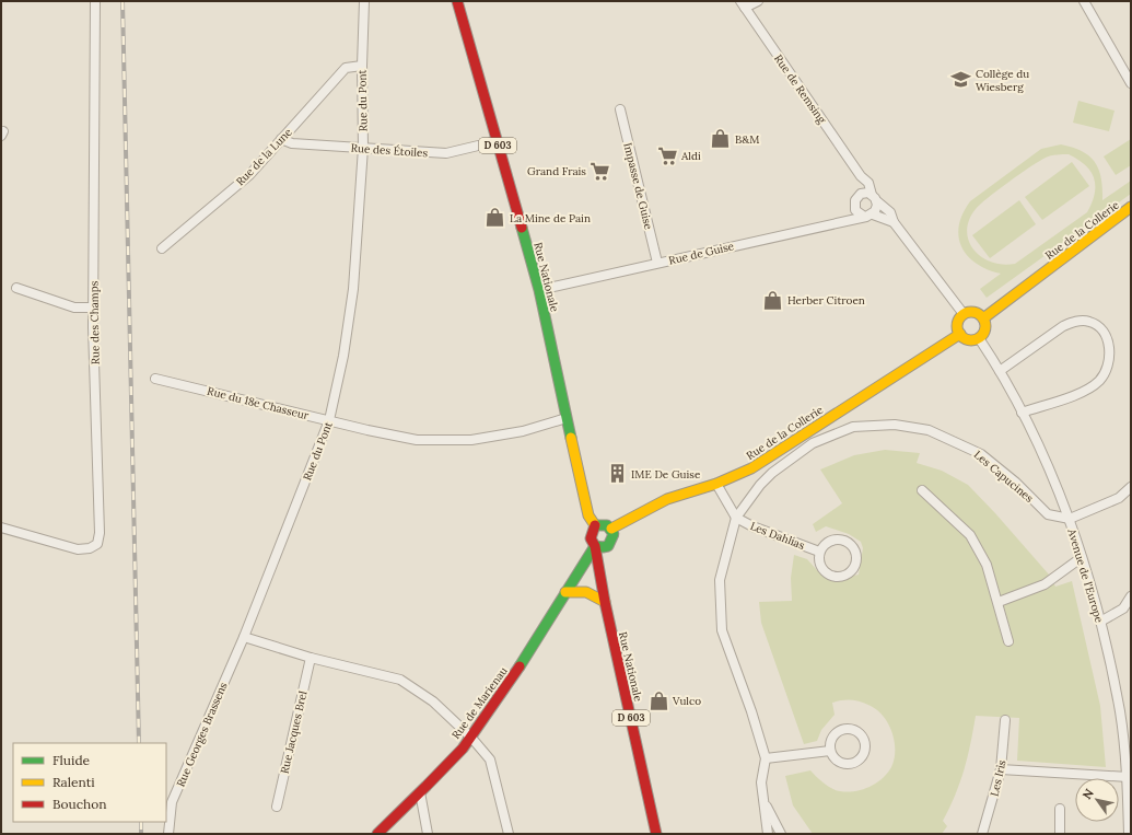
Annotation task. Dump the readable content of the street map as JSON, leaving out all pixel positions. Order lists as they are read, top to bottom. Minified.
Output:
{"streets":{"street":["Rue de Remsing","Rue du Pont","D 603","Rue des Étoiles","Rue de la Lune","Impasse de Guise","Rue de la Collerie","Rue de Guise","Rue Nationale","Rue des Champs","Rue du 18e Chasseur","Les Capucines","Les Dahlias","Avenue de l'Europe","Rue de Marienau","Rue Jacques Brel","Rue Georges Brassens","Les Iris"]},"crossings":[["Rue de Remsing","Rue de la Collerie"],["Rue de Remsing","Rue de Guise"],["Rue de Remsing","Avenue de l'Europe"],["Rue du Pont","Rue des Étoiles"],["Rue du Pont","Rue de la Lune"],["Rue du Pont","Rue du 18e Chasseur"],["Rue du Pont","Rue Georges Brassens"],["Rue des Étoiles","Rue de la Lune"],["Rue des Étoiles","Rue Nationale"],["Impasse de Guise","Rue de Guise"],["Rue de la Collerie","Rue Nationale"],["Rue de la Collerie","Avenue de l'Europe"],["Rue de la Collerie","Rue de Marienau"],["Rue de Guise","Rue Nationale"],["Rue Nationale","Rue du 18e Chasseur"],["Rue Nationale","Rue de Marienau"],["Les Capucines","Les Dahlias"],["Les Capucines","Avenue de l'Europe"]],"places":{"school or university":["Collège du Wiesberg"],"shop":["B&M","La Mine de Pain","Herber Citroen","Vulco"],"supermarket":["Aldi","Grand Frais"],"building":["IME De Guise"]},"legend":["Fluide","Ralenti","Bouchon"],"north":"top left"}
